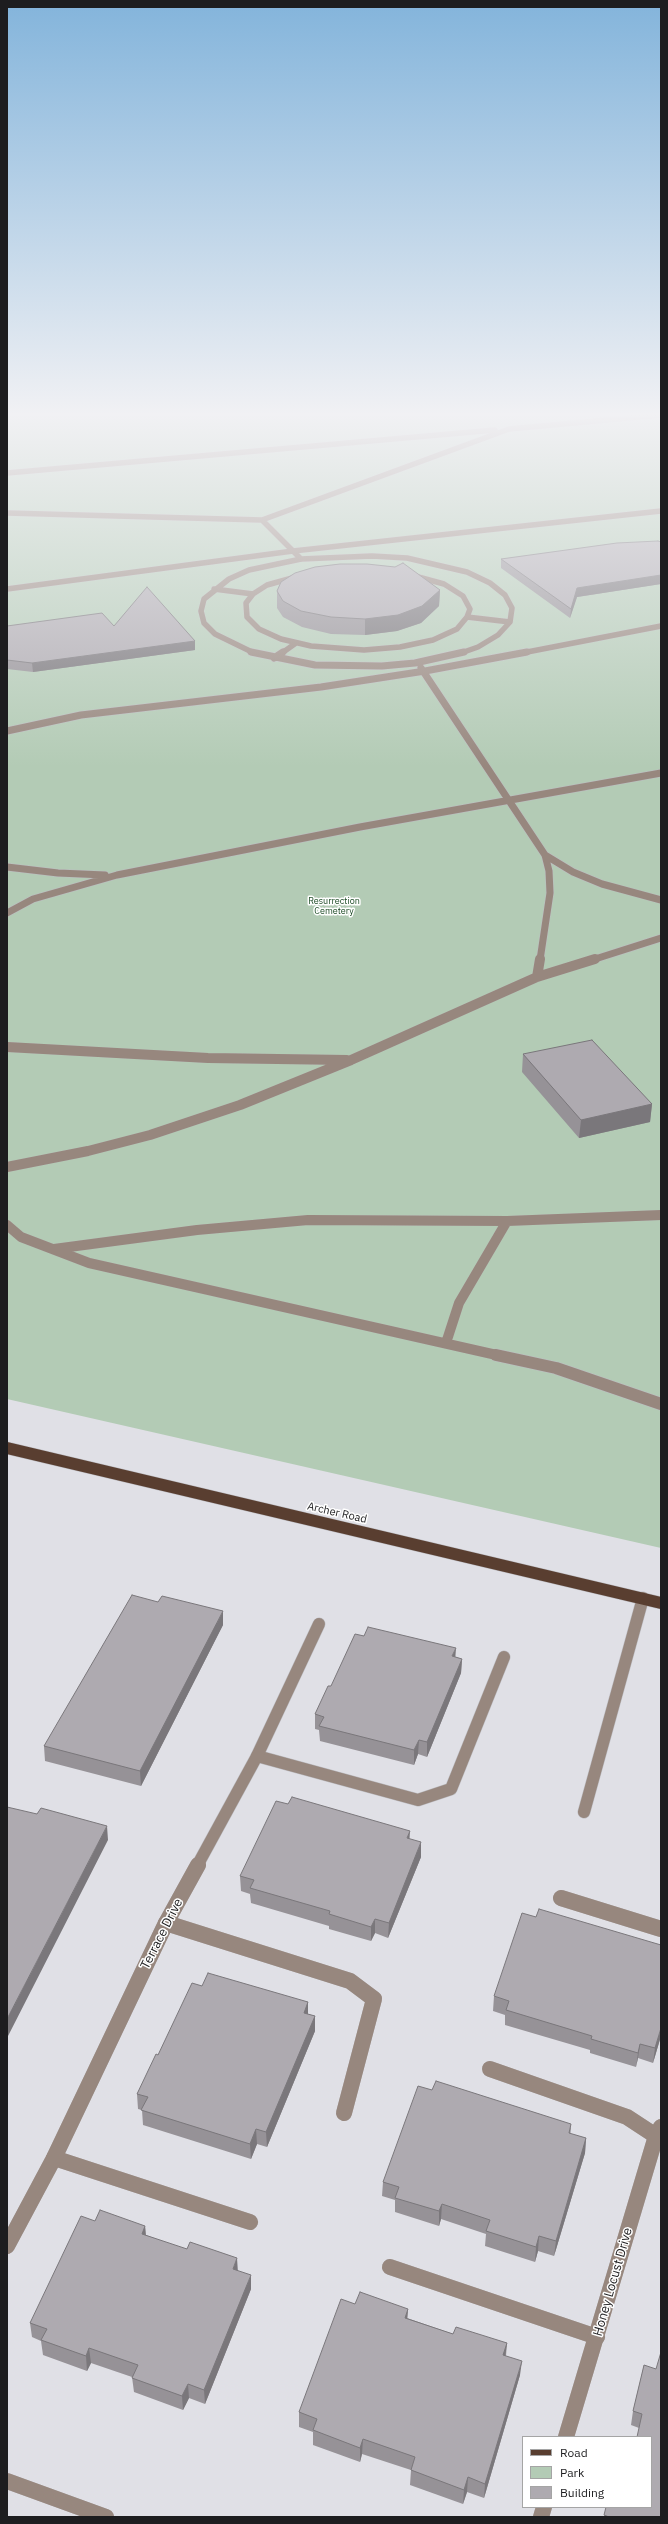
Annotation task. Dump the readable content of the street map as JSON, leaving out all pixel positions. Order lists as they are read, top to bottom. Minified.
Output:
{"streets":{"main road":["Archer Road"],"street":["Terrace Drive","Honey Locust Drive"]},"parks":["Resurrection Cemetery"],"legend":["Road","Park","Building"]}
